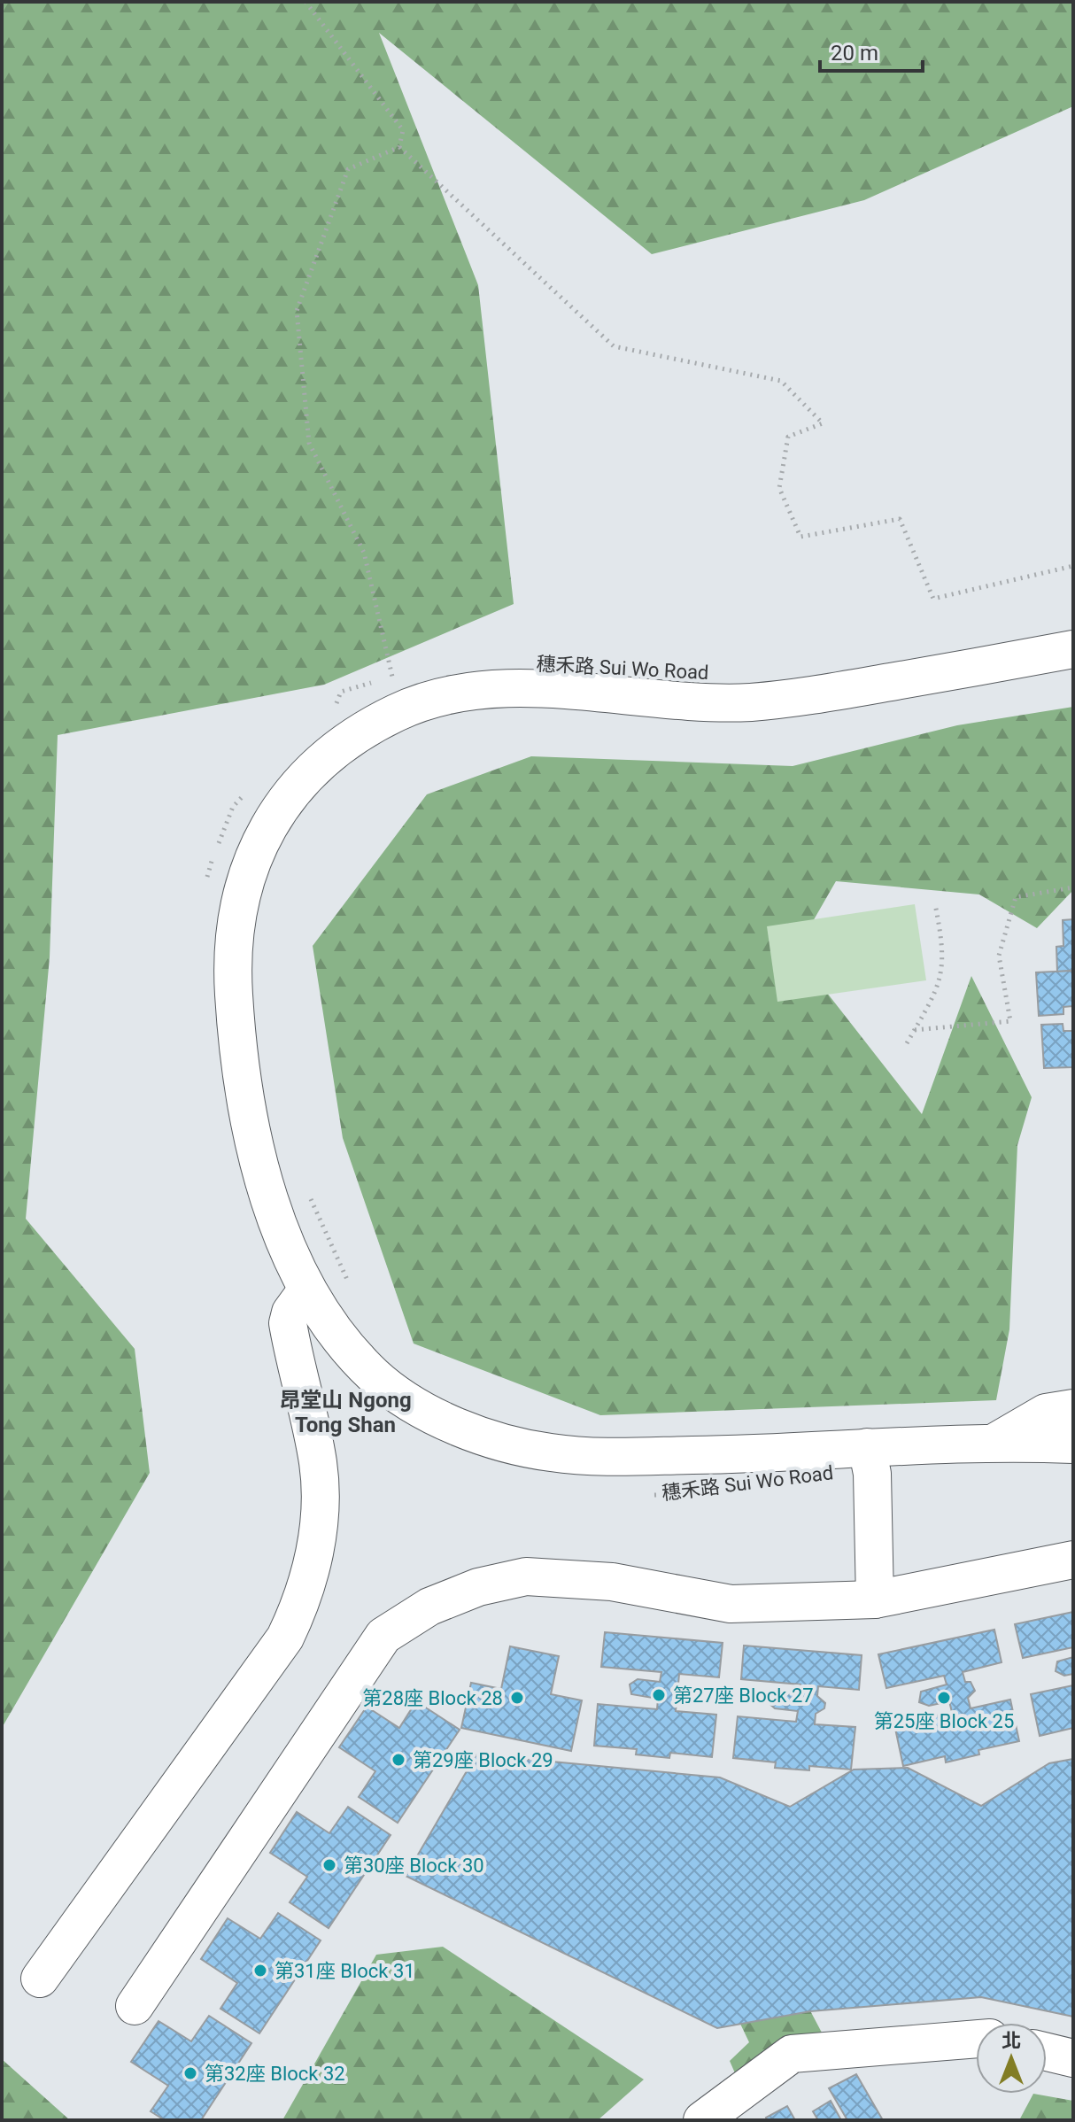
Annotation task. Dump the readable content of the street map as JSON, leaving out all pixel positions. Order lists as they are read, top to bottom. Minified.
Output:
{"streets":{"street":["穗禾路 Sui Wo Road"]},"districts":["昂堂山 Ngong Tong Shan"],"places":["第27座 Block 27","第28座 Block 28","第25座 Block 25","第29座 Block 29","第30座 Block 30","第31座 Block 31","第32座 Block 32"],"scale_bar":"20 m","north":"top"}
